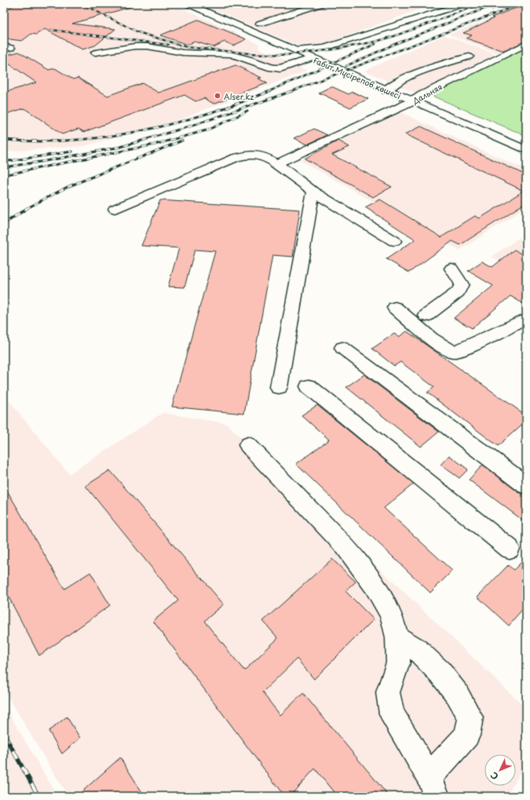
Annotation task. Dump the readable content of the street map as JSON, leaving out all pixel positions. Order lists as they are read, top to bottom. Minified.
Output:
{"streets":{"main road":["Ғабит Мүсірепов көшесі","Дальняя"]},"crossings":[["Ғабит Мүсірепов көшесі","Дальняя"]],"places":["Alser.kz"],"north":"bottom left"}
